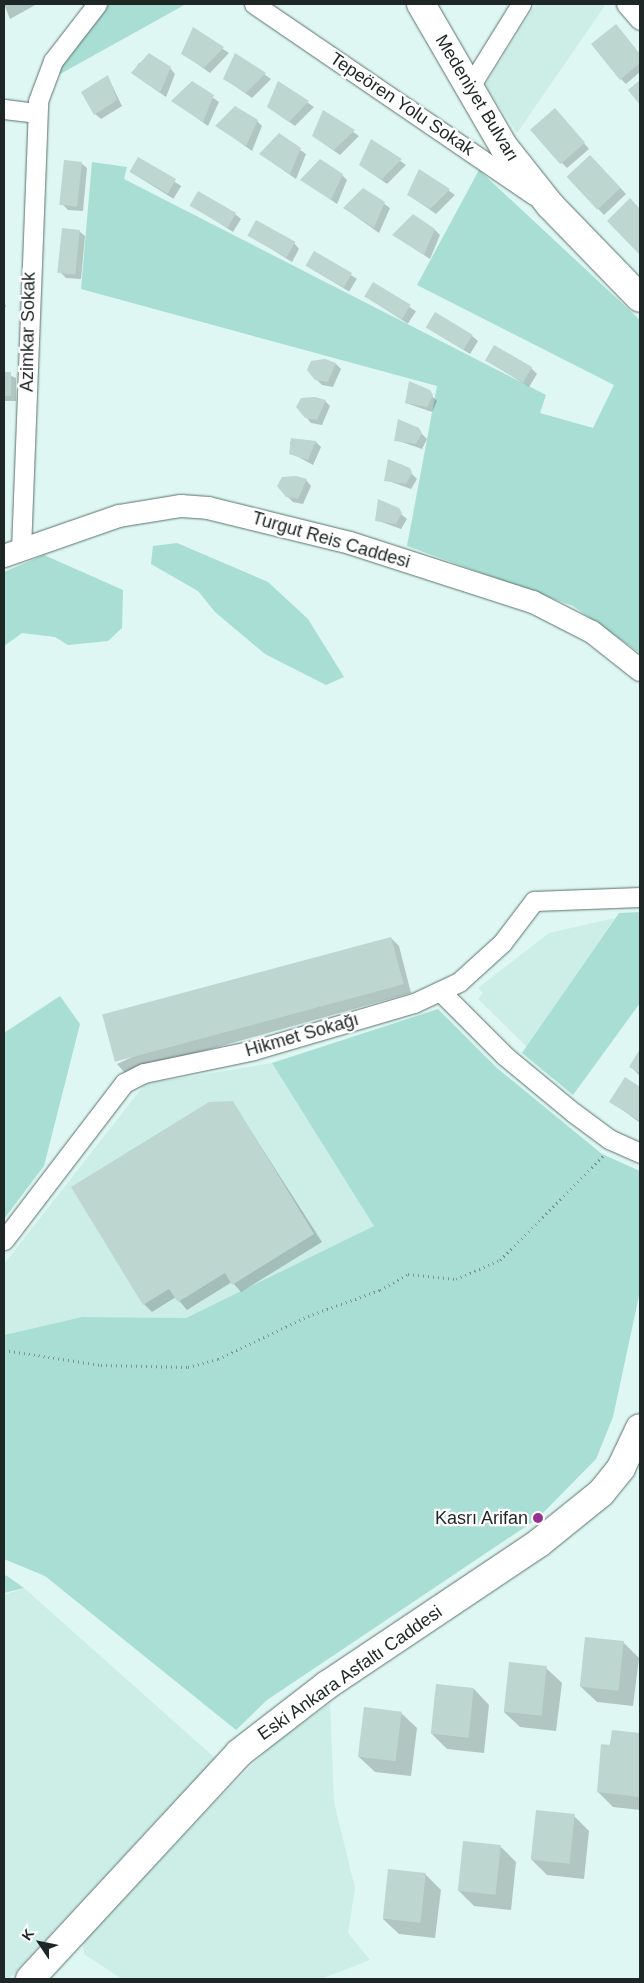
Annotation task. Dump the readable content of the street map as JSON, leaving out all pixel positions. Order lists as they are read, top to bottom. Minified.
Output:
{"streets":{"main road":["Medeniyet Bulvarı","Eski Ankara Asfaltı Caddesi"],"street":["Tepeören Yolu Sokak","Azimkar Sokak","Turgut Reis Caddesi","Hikmet Sokağı"]},"crossings":[["Medeniyet Bulvarı","Tepeören Yolu Sokak"],["Azimkar Sokak","Turgut Reis Caddesi"]],"places":["Kasrı Arifan"],"north":"top left"}
